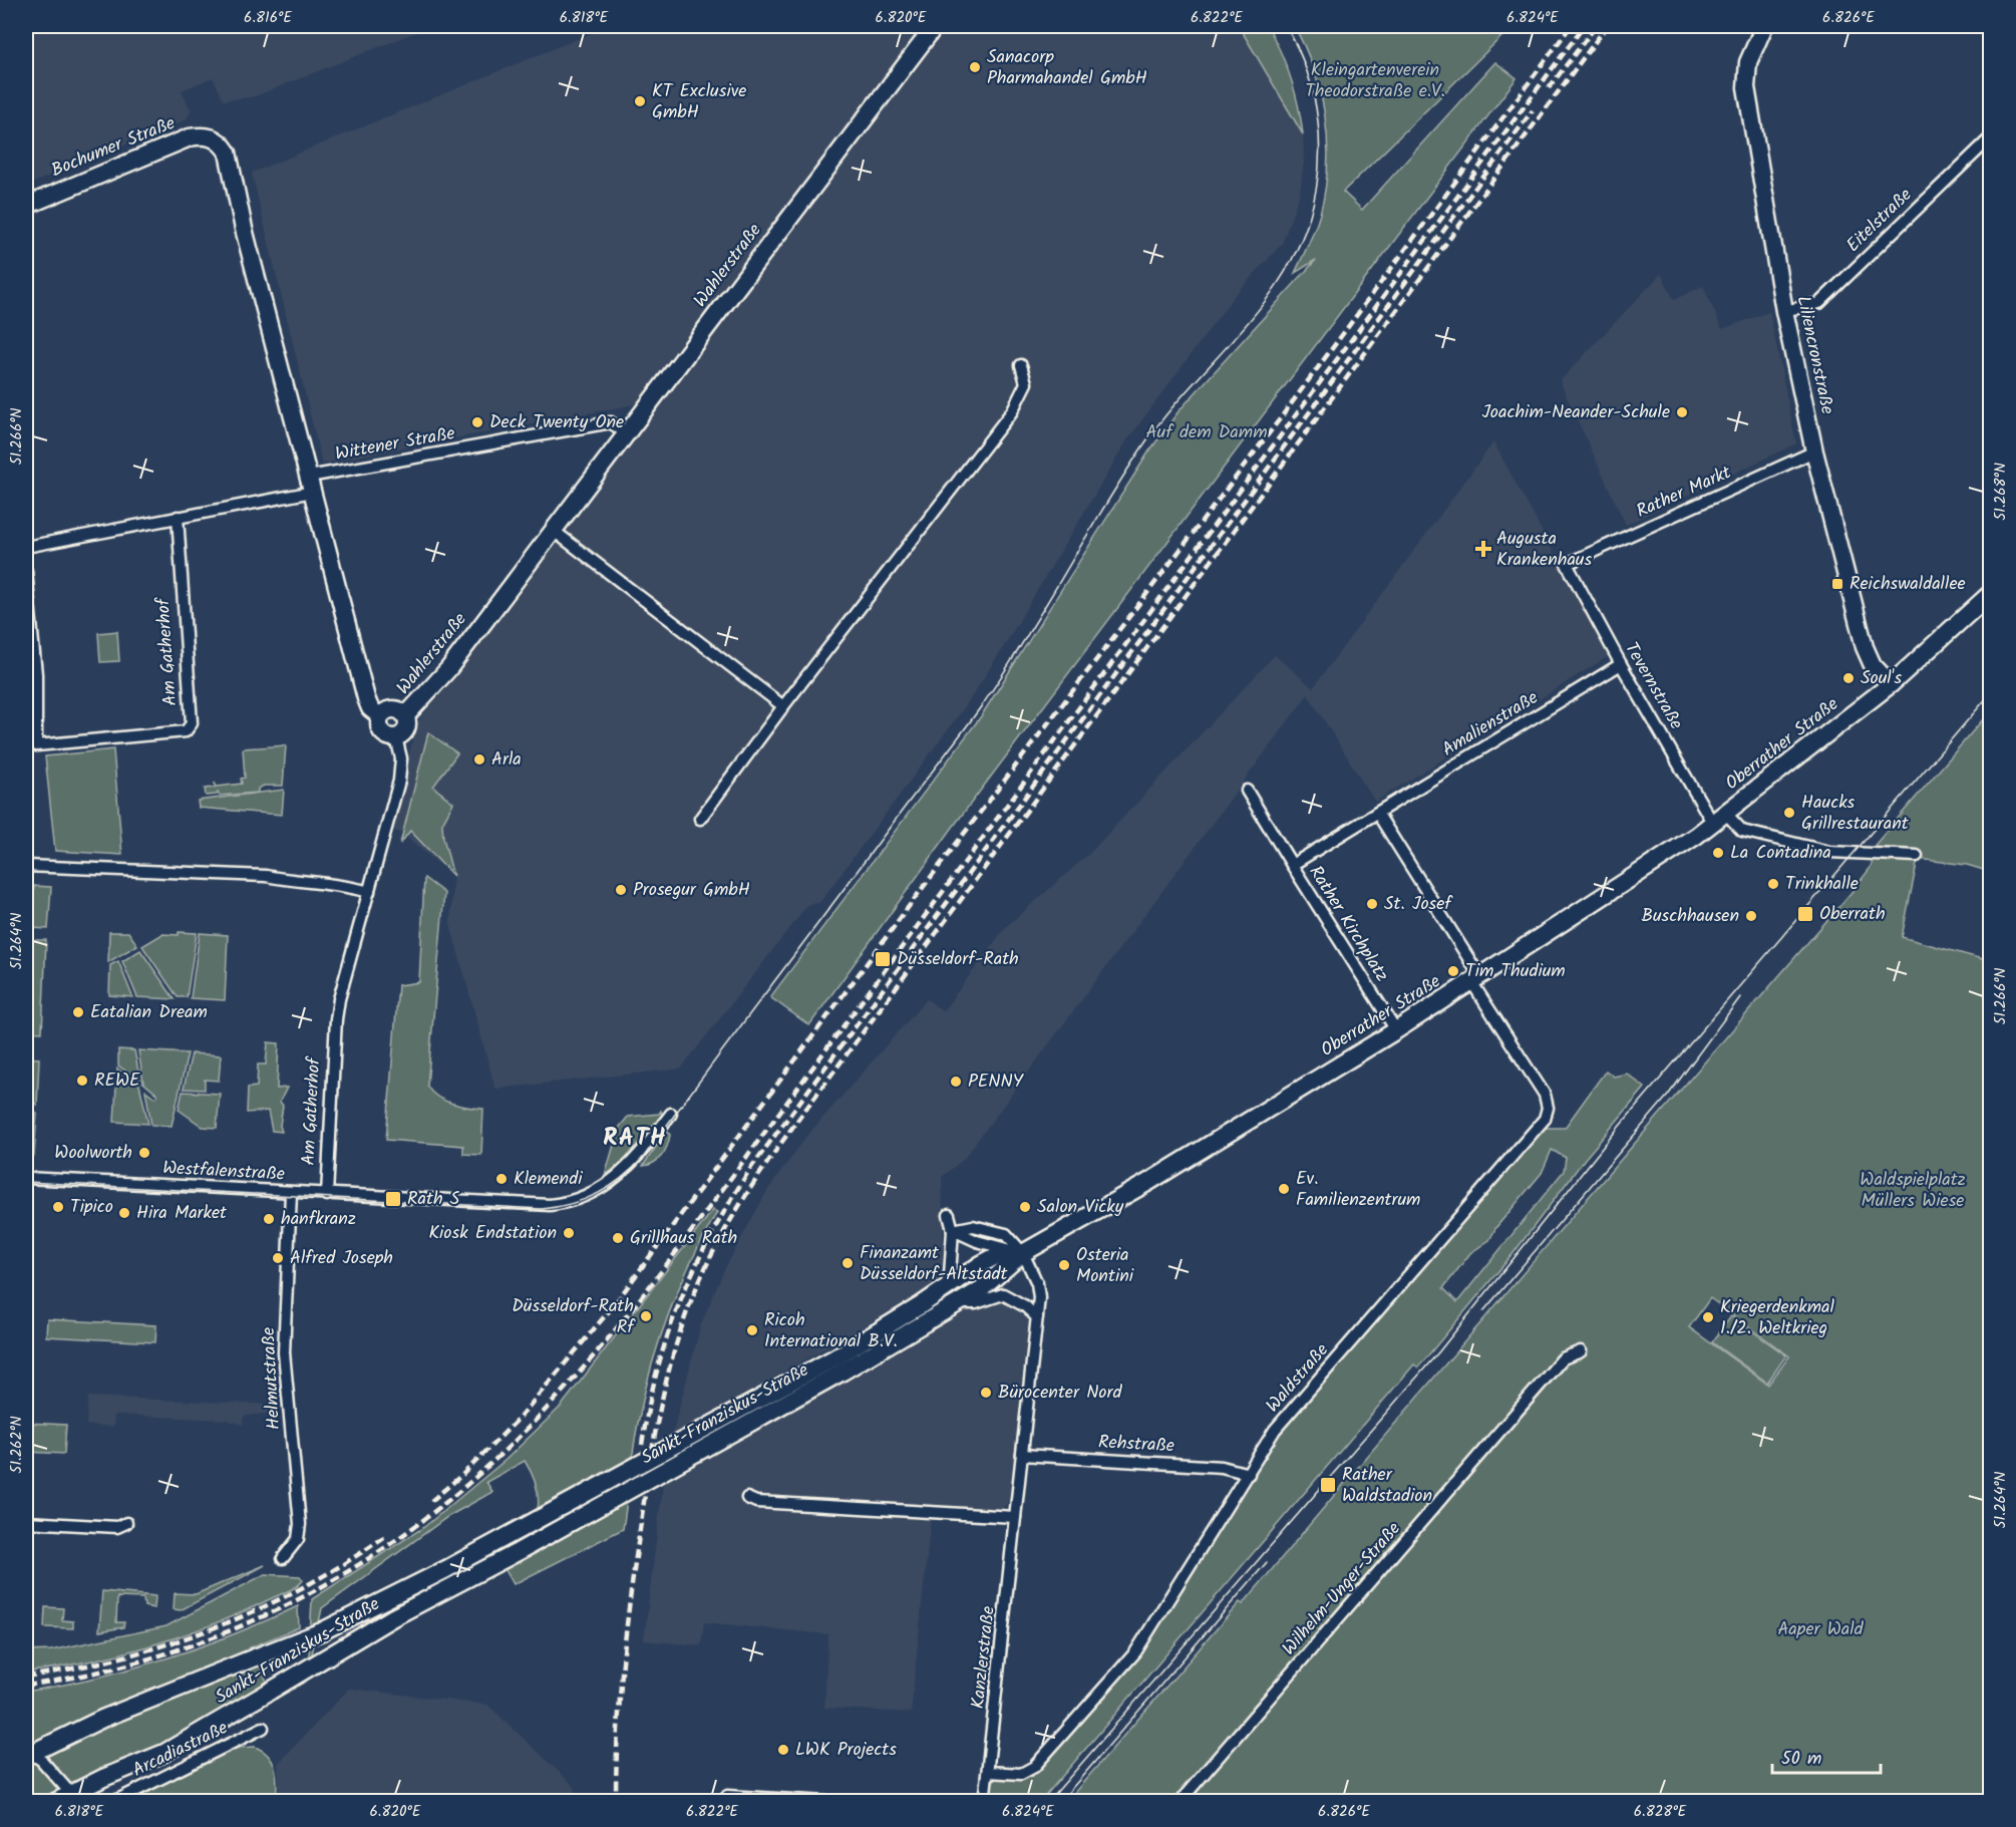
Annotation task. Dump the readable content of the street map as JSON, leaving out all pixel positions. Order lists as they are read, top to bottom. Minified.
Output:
{"streets":{"main road":["Bochumer Straße","Wahlerstraße","Liliencronstraße","Oberrather Straße","Sankt-Franziskus-Straße"],"street":["Eitelstraße","Wittener Straße","Rather Markt","Am Gatherhof","Tevernstraße","Amalienstraße","Rather Kirchplatz","Westfalenstraße","Helmutstraße","Waldstraße","Rehstraße","Wilhelm-Unger-Straße","Kanzlerstraße","Arcadiastraße"]},"crossings":[["Bochumer Straße","Wittener Straße"],["Eitelstraße","Liliencronstraße"],["Wahlerstraße","Wittener Straße"],["Wahlerstraße","Am Gatherhof"],["Liliencronstraße","Rather Markt"],["Liliencronstraße","Oberrather Straße"],["Rather Markt","Tevernstraße"],["Am Gatherhof","Westfalenstraße"],["Tevernstraße","Amalienstraße"],["Tevernstraße","Oberrather Straße"],["Amalienstraße","Rather Kirchplatz"],["Oberrather Straße","Rather Kirchplatz"],["Oberrather Straße","Waldstraße"],["Oberrather Straße","Sankt-Franziskus-Straße"],["Oberrather Straße","Kanzlerstraße"],["Westfalenstraße","Helmutstraße"],["Waldstraße","Rehstraße"],["Waldstraße","Kanzlerstraße"],["Sankt-Franziskus-Straße","Kanzlerstraße"],["Rehstraße","Kanzlerstraße"]],"districts":["RATH"],"parks":["Kleingartenverein Theodorstraße e.V.","Auf dem Damm","Waldspielplatz Müllers Wiese","Aaper Wald"],"places":{"other":["Sanacorp Pharmahandel GmbH","KT Exclusive GmbH","Joachim-Neander-Schule","Deck Twenty One","Soul's","Arla","Haucks Grillrestaurant","La Contadina","Trinkhalle","Prosegur GmbH","St. Josef","Buschhausen","Tim Thudium","Eatalian Dream","REWE","PENNY","Woolworth","Klemendi","Ev. Familienzentrum","Tipico","Salon Vicky","Hira Market","hanfkranz","Kiosk Endstation","Grillhaus Rath","Alfred Joseph","Finanzamt Düsseldorf-Altstadt","Osteria Montini","Düsseldorf-Rath Rf","Kriegerdenkmal 1./2. Weltkrieg","Ricoh International B.V.","Bürocenter Nord","LWK Projects"],"health":["Augusta Krankenhaus"],"transit":["Reichswaldallee","Oberrath","Düsseldorf-Rath","Rath S","Rather Waldstadion"]},"scale_bar":"50 m","coordinates":["6.816°E","6.818°E","6.820°E","6.822°E","6.824°E","6.826°E","51.266°N","51.268°N","51.264°N","51.262°N","6.828°E"]}
